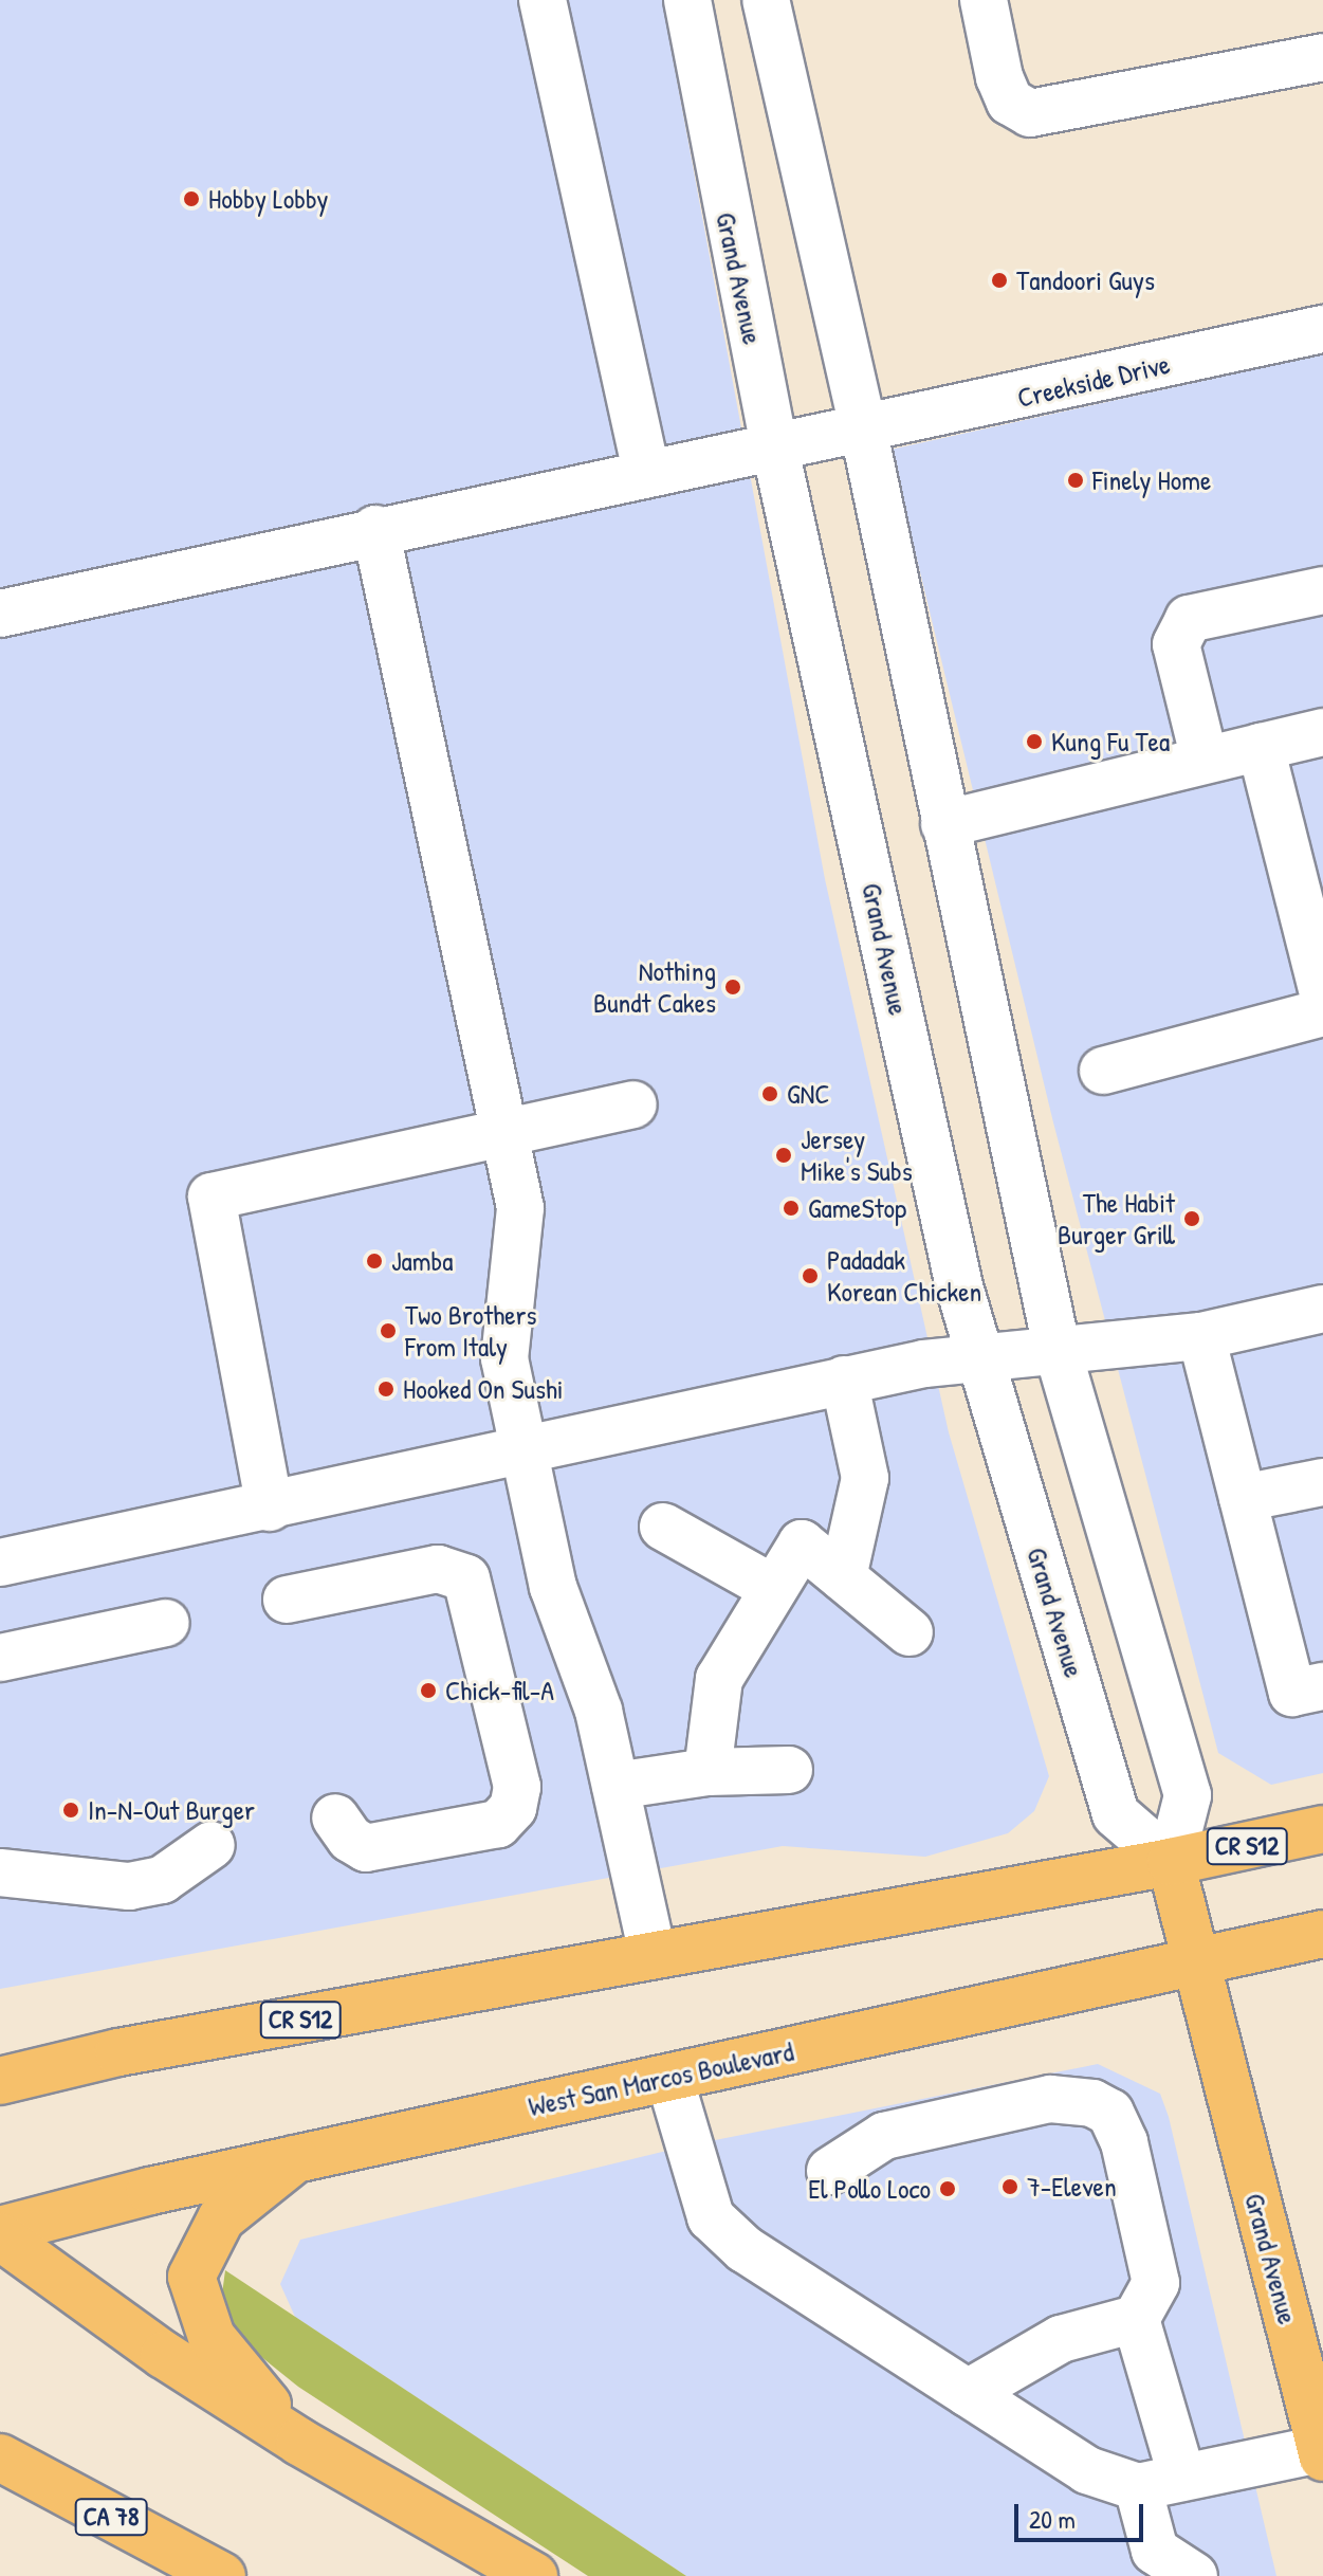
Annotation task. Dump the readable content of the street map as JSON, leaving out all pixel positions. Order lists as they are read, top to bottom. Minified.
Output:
{"streets":{"main road":["Grand Avenue","CR S12","West San Marcos Boulevard","CA 78"],"street":["Creekside Drive"]},"crossings":[["Grand Avenue","Creekside Drive"],["Grand Avenue","CR S12"],["Grand Avenue","West San Marcos Boulevard"]],"places":["Hobby Lobby","Tandoori Guys","Finely Home","Kung Fu Tea","Nothing Bundt Cakes","GNC","Jersey Mike's Subs","GameStop","The Habit Burger Grill","Jamba","Padadak Korean Chicken","Two Brothers From Italy","Hooked On Sushi","Chick-fil-A","In-N-Out Burger","7-Eleven","El Pollo Loco"],"scale_bar":"20 m"}
